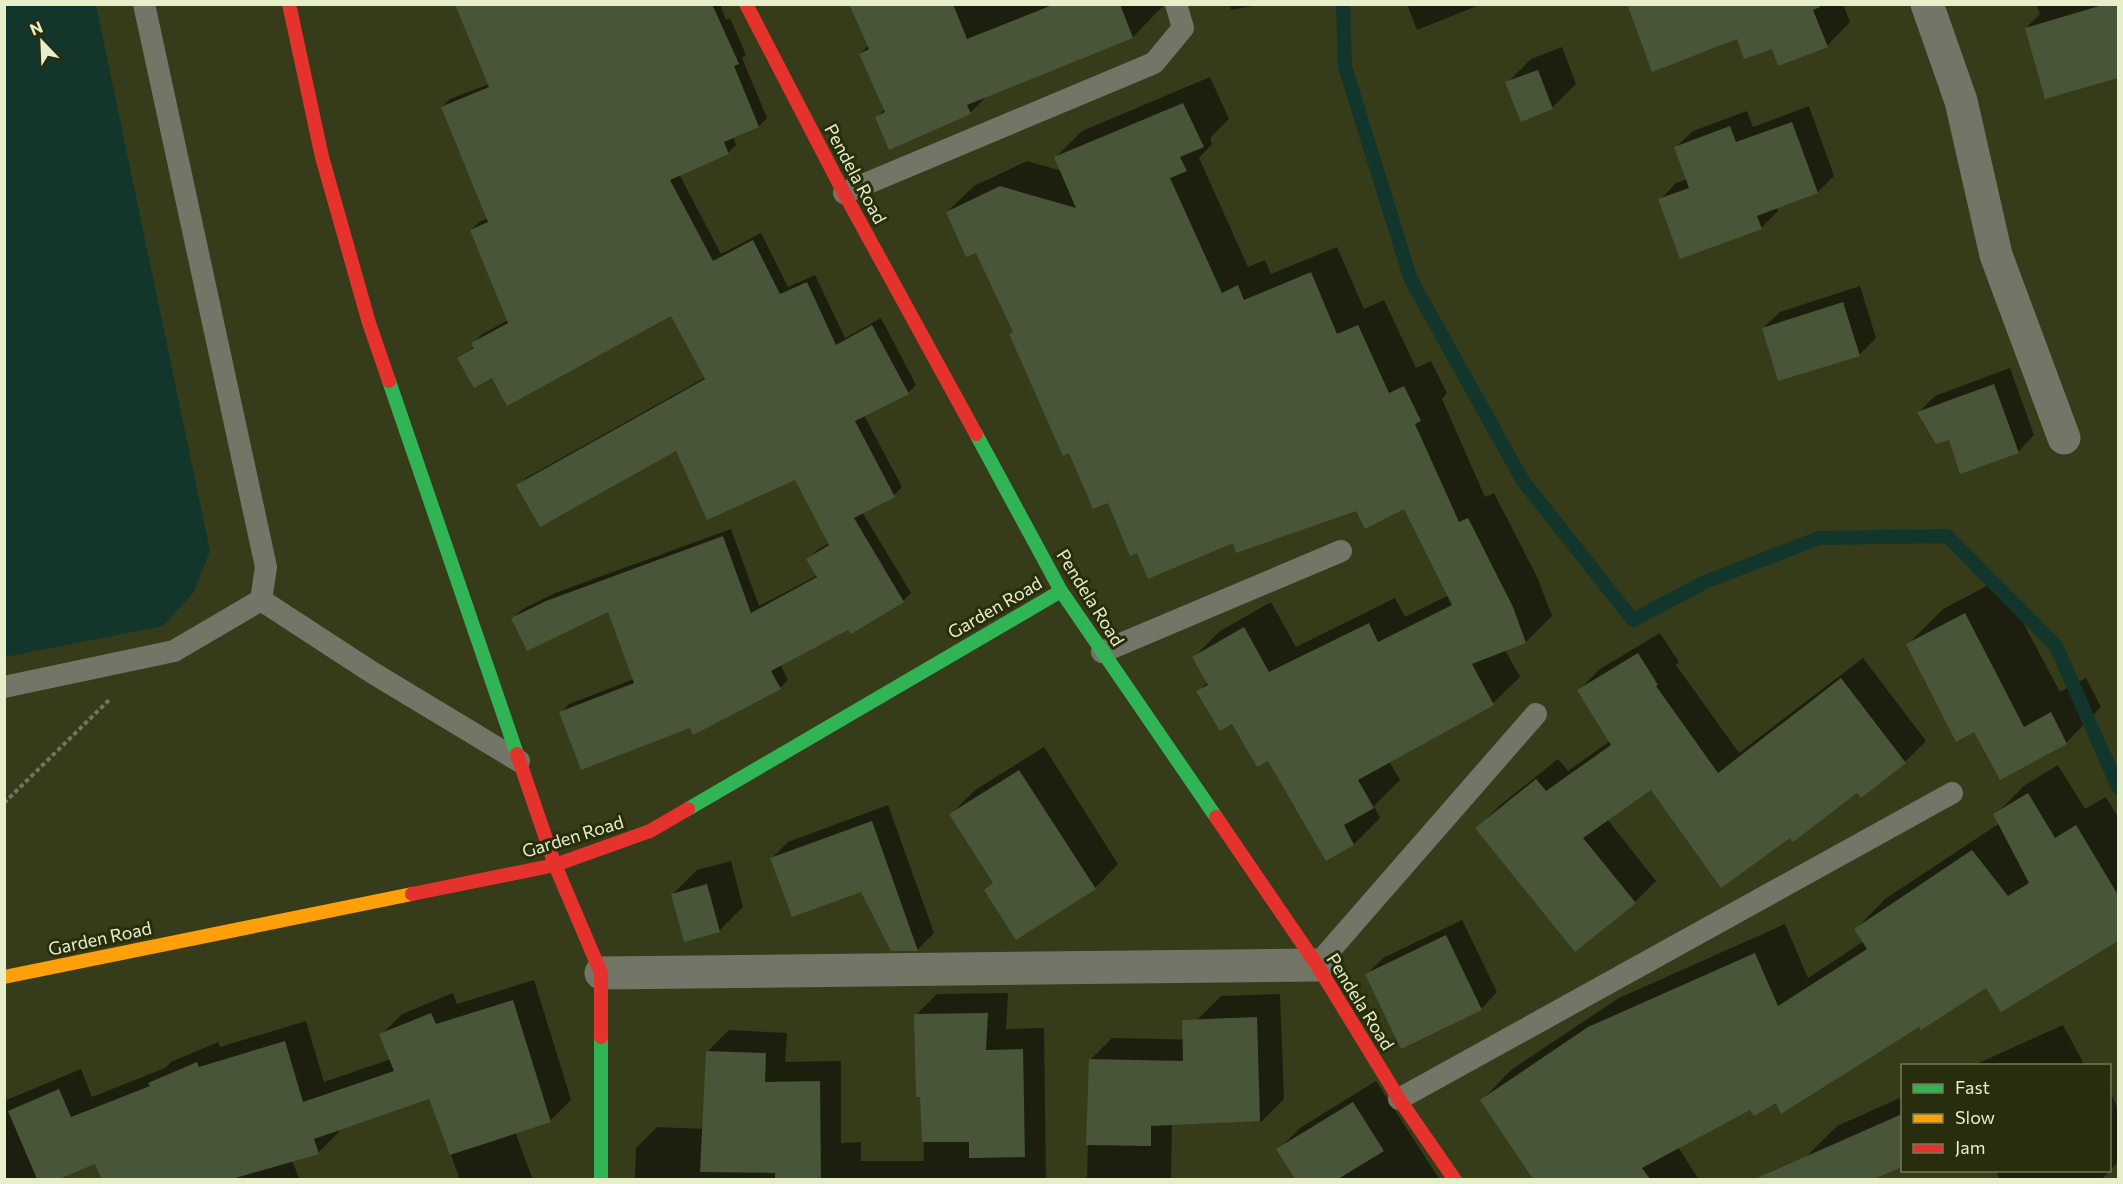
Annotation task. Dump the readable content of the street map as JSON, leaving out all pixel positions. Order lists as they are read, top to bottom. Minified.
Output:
{"streets":{"street":["Pendela Road","Garden Road"]},"crossings":[["Pendela Road","Garden Road"]],"legend":["Fast","Slow","Jam"],"north":"top left"}
